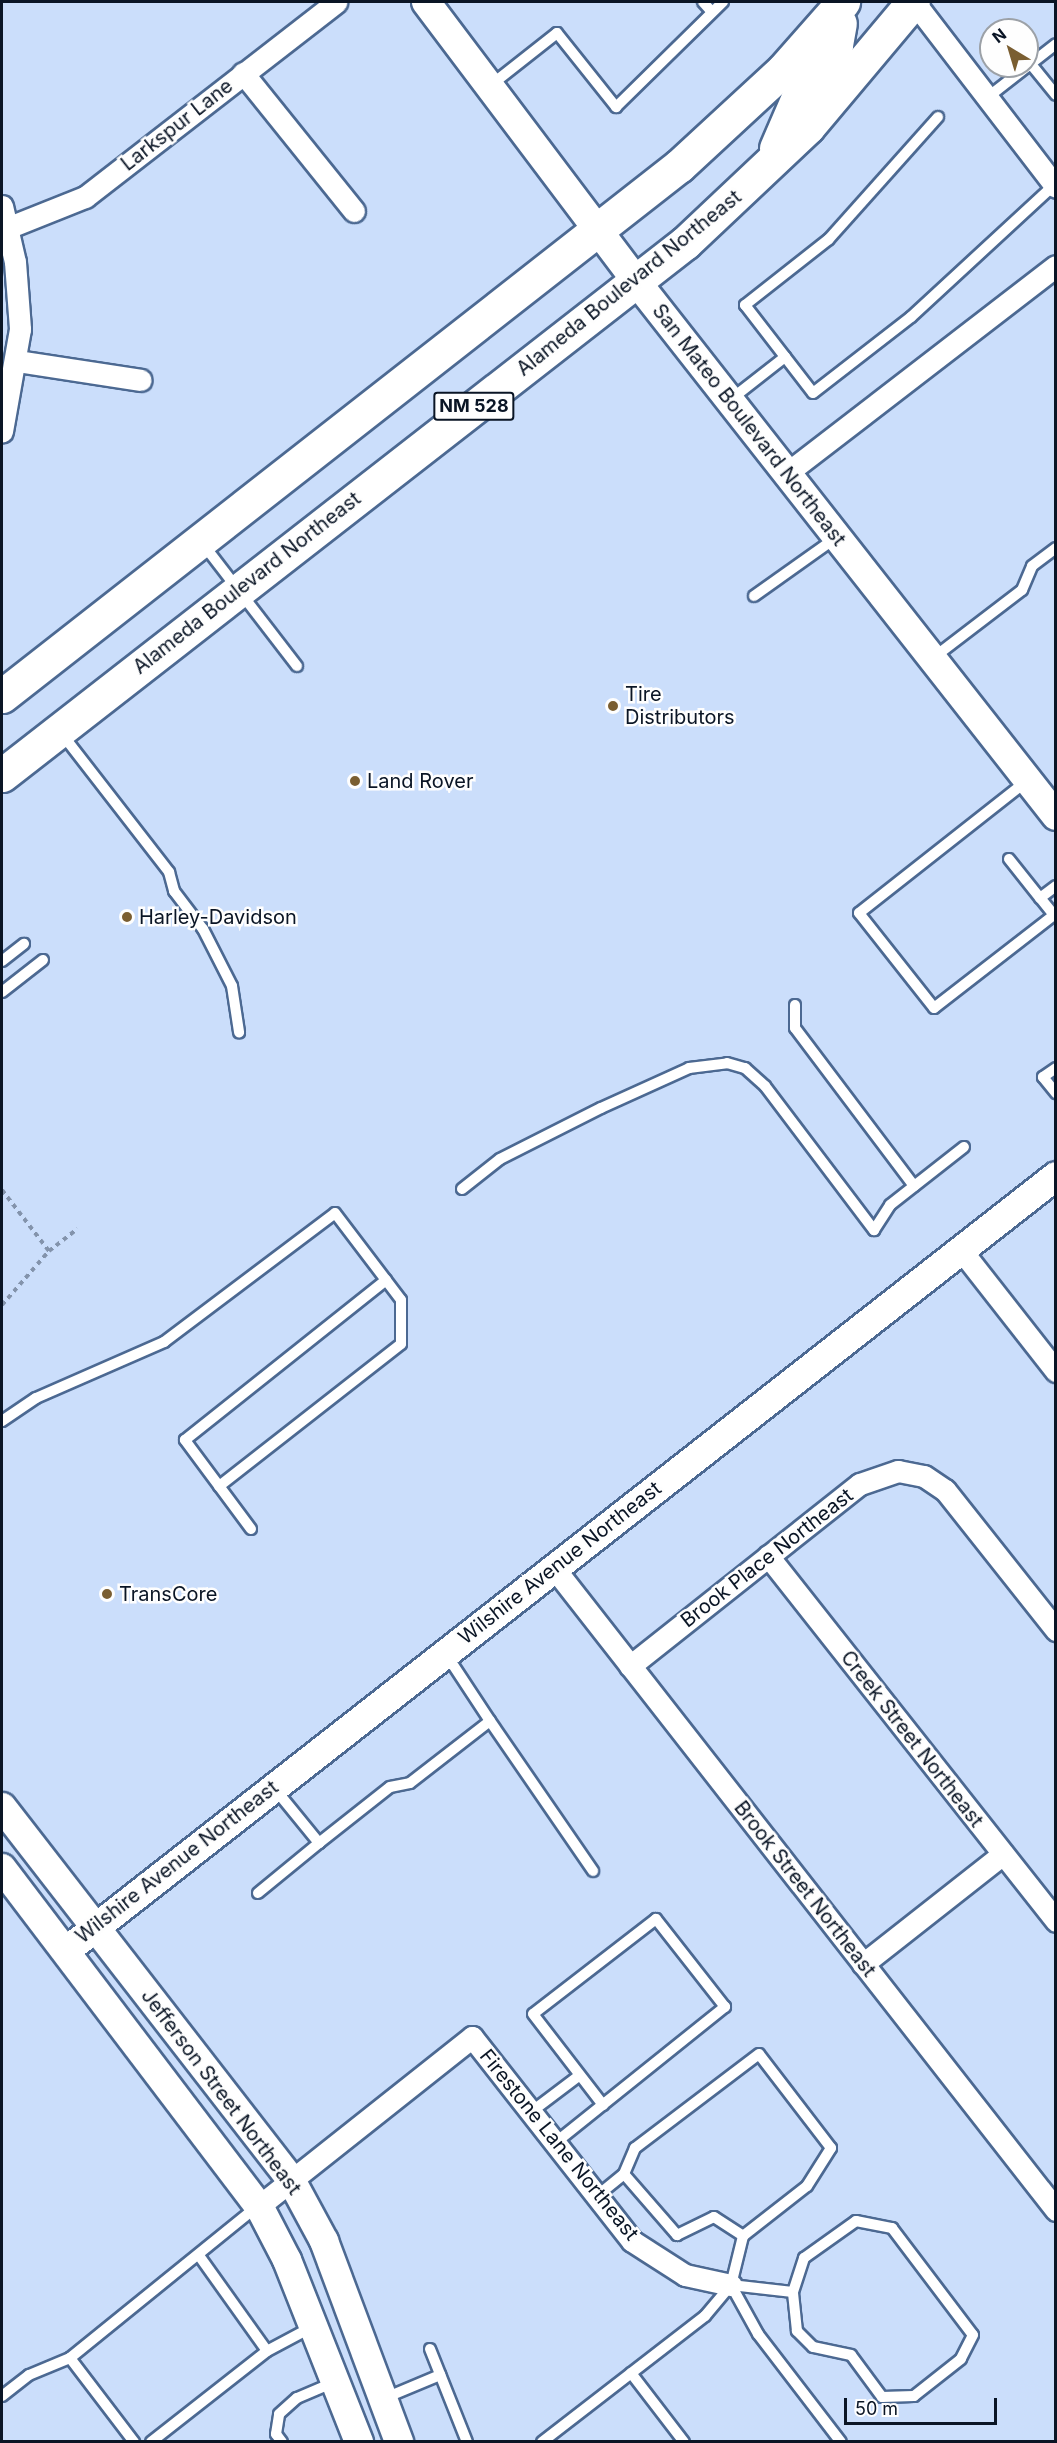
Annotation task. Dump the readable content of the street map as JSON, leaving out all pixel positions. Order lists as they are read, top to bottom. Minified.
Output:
{"streets":{"main road":["Alameda Boulevard Northeast","NM 528"],"street":["Larkspur Lane","San Mateo Boulevard Northeast","Brook Place Northeast","Wilshire Avenue Northeast","Creek Street Northeast","Brook Street Northeast","Jefferson Street Northeast","Firestone Lane Northeast"]},"crossings":[["Alameda Boulevard Northeast","San Mateo Boulevard Northeast"],["NM 528","San Mateo Boulevard Northeast"],["Brook Place Northeast","Creek Street Northeast"],["Brook Place Northeast","Brook Street Northeast"],["Wilshire Avenue Northeast","Brook Street Northeast"],["Wilshire Avenue Northeast","Jefferson Street Northeast"],["Jefferson Street Northeast","Firestone Lane Northeast"]],"places":["Tire Distributors","Land Rover","Harley-Davidson","TransCore"],"scale_bar":"50 m","north":"top left"}
